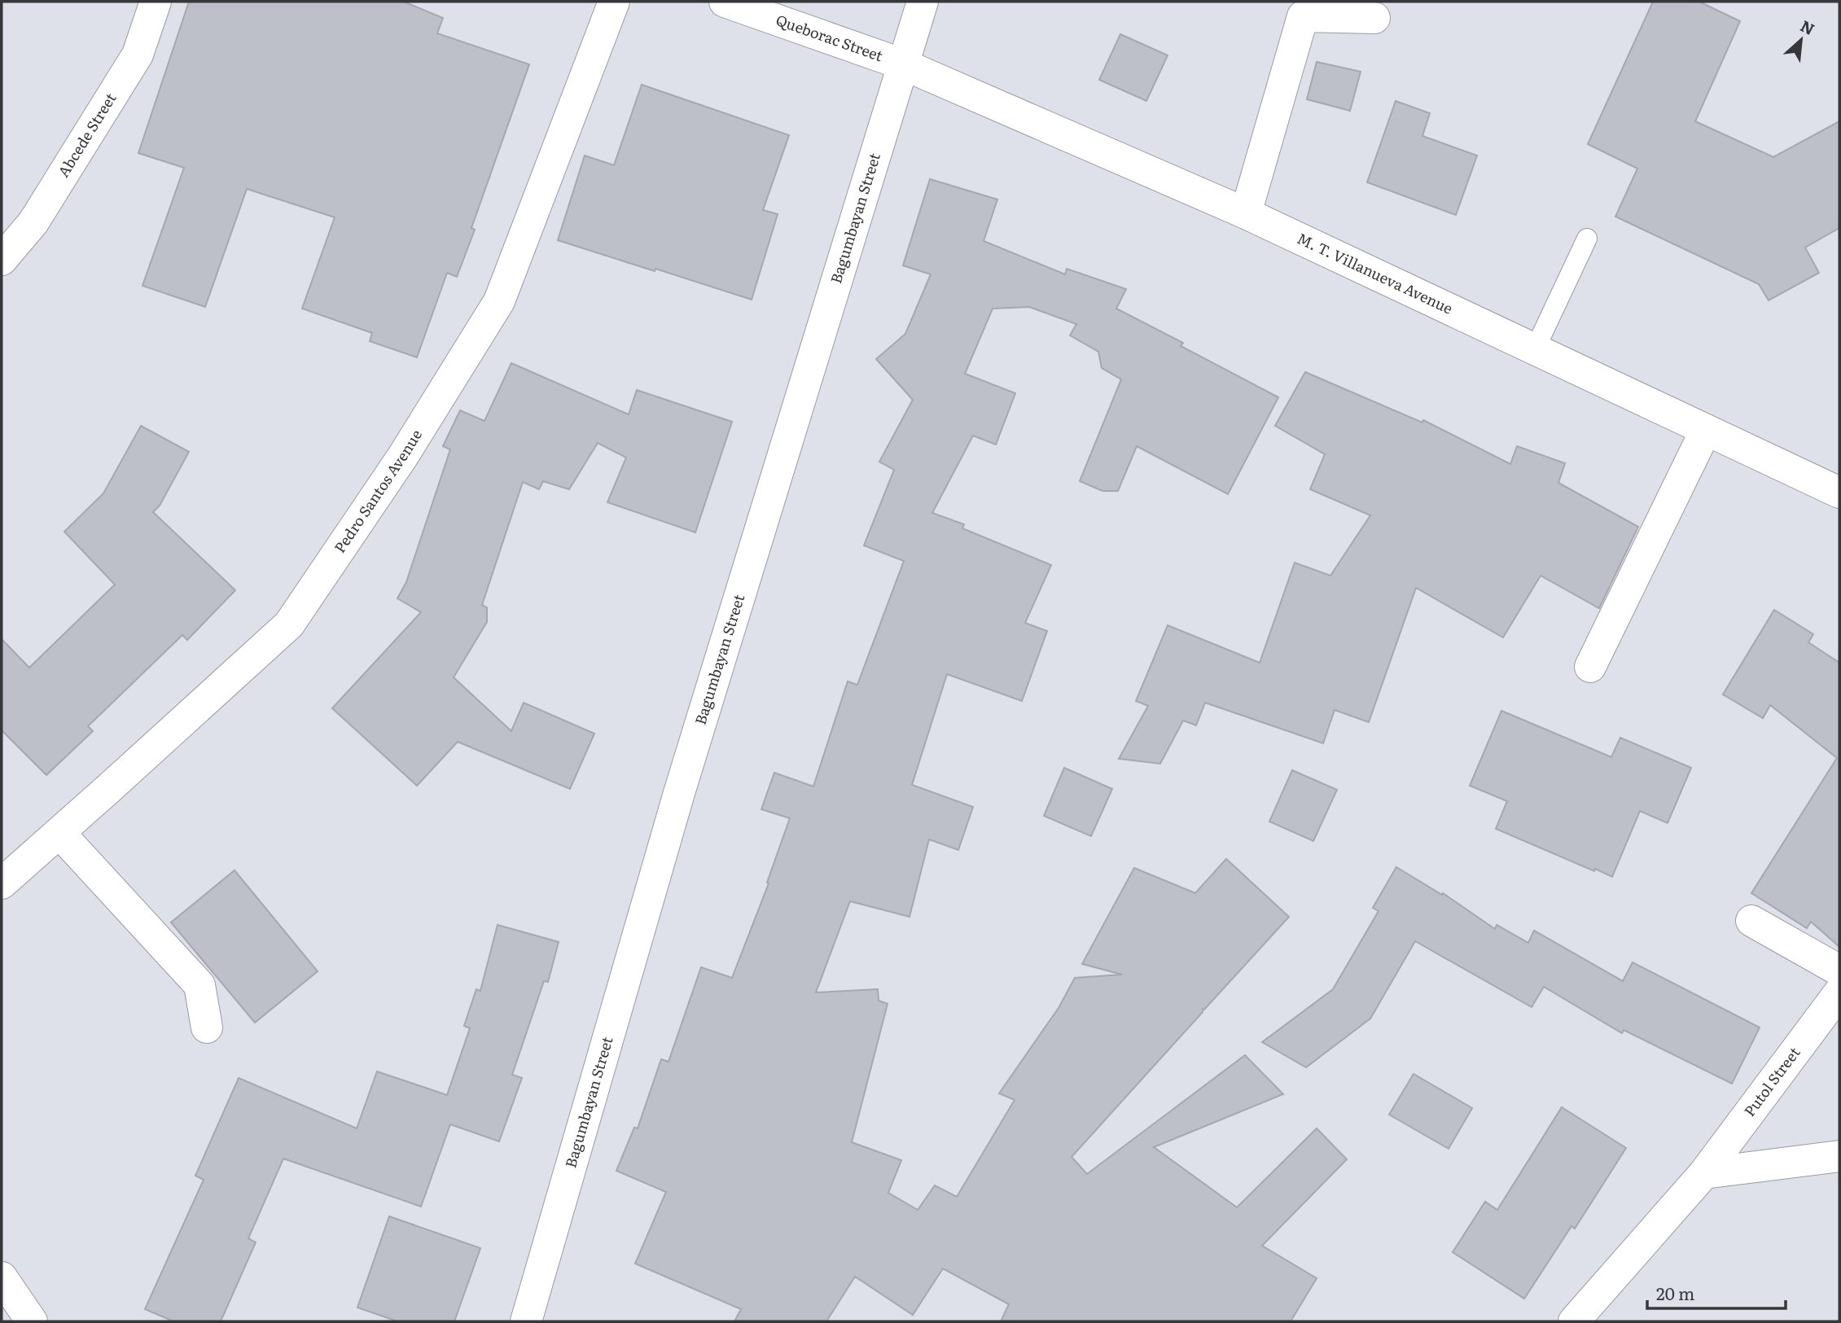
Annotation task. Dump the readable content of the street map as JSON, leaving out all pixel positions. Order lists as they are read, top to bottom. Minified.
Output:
{"streets":{"street":["Queborac Street","Abcede Street","Bagumbayan Street","M. T. Villanueva Avenue","Pedro Santos Avenue","Putol Street"]},"crossings":[["Queborac Street","Bagumbayan Street"],["Queborac Street","M. T. Villanueva Avenue"],["Bagumbayan Street","M. T. Villanueva Avenue"]],"scale_bar":"20 m","north":"top right"}
